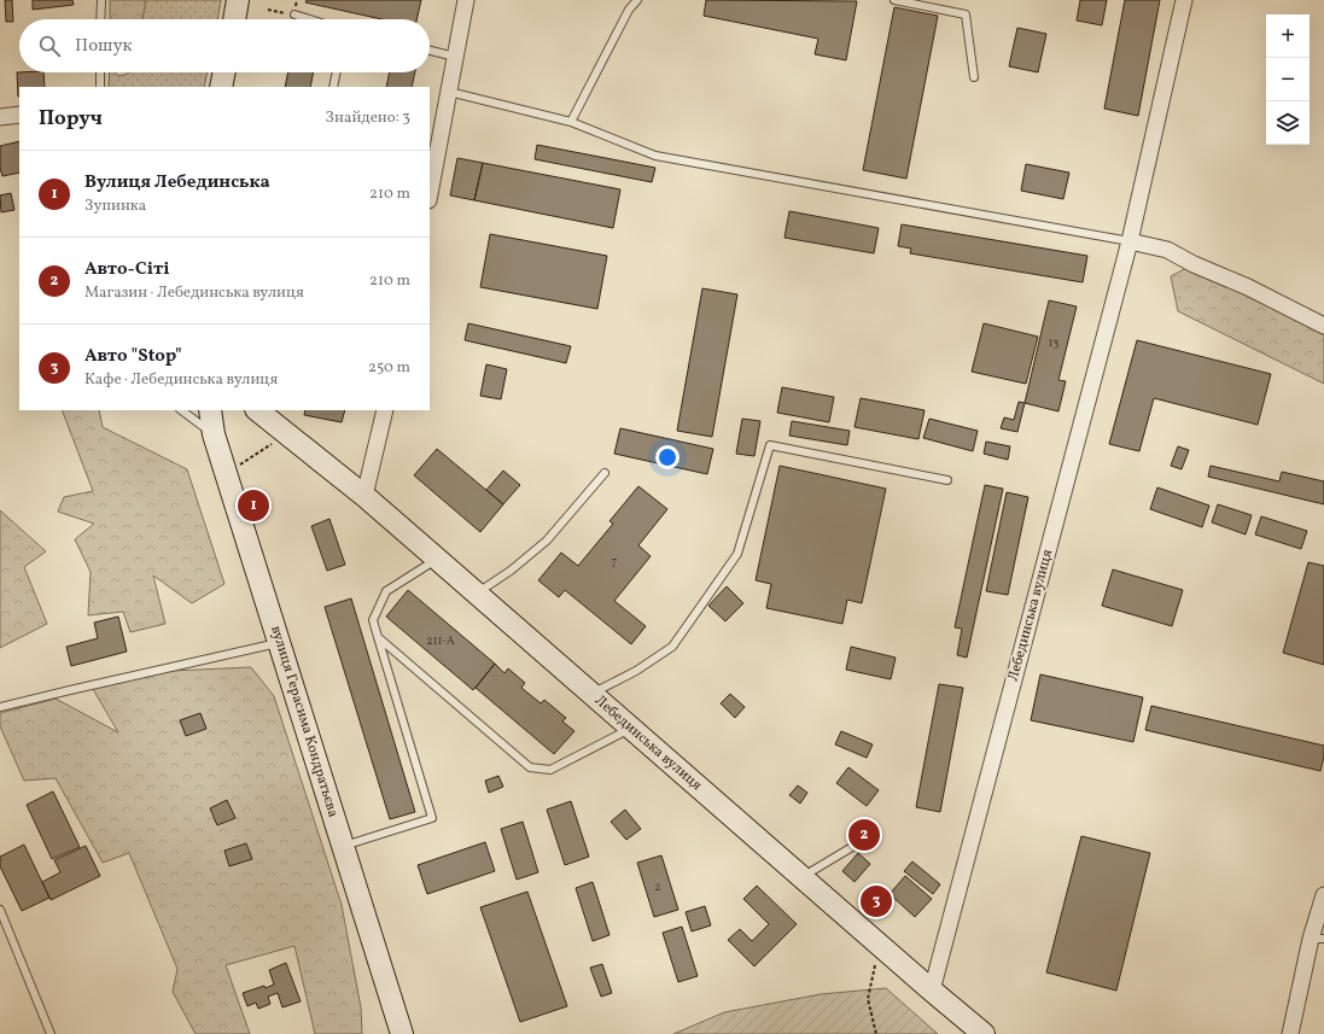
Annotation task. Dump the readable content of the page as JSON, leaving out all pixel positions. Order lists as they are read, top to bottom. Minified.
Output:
{"streets":{"street":["Лебединська вулиця","вулиця Герасима Кондратьєва"]},"house_numbers":["13","7","211-А","2"],"page":{"map_buttons":["+","−"],"search":"Пошук","heading":["Поруч","Знайдено: 3"],"list":[{"mark":"1","name":"Вулиця Лебединська","note":"Зупинка","value":"210 m"},{"mark":"2","name":"Авто-Сіті","note":"Магазин · Лебединська вулиця","value":"210 m"},{"mark":"3","name":"Авто \"Stop\"","note":"Кафе · Лебединська вулиця","value":"250 m"}],"pins":["1","2","3"]}}
